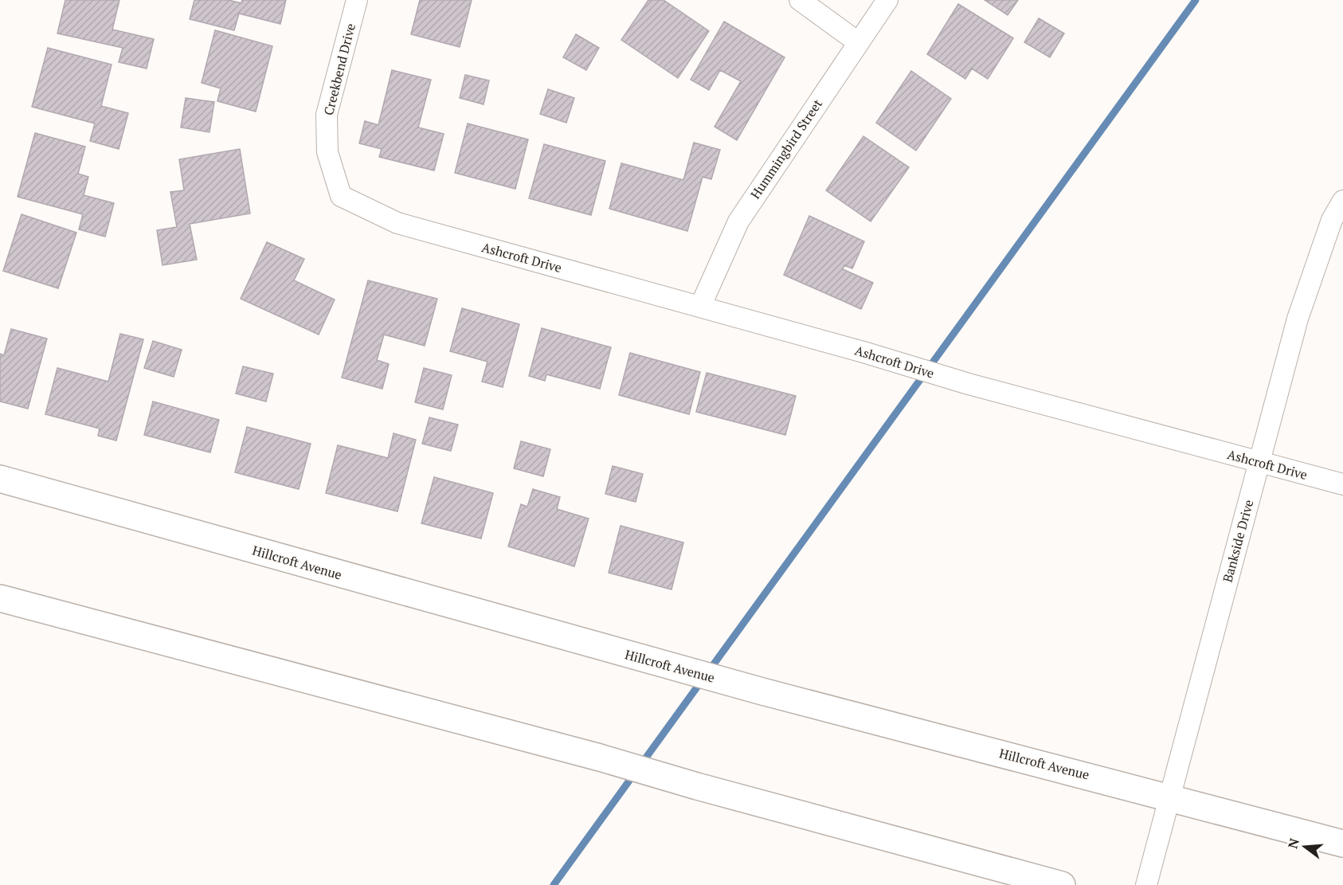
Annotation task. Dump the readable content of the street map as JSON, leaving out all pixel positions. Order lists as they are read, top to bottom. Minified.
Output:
{"streets":{"main road":["Hillcroft Avenue"],"street":["Creekbend Drive","Hummingbird Street","Ashcroft Drive","Bankside Drive"]},"crossings":[["Creekbend Drive","Ashcroft Drive"],["Hummingbird Street","Ashcroft Drive"],["Ashcroft Drive","Bankside Drive"],["Bankside Drive","Hillcroft Avenue"]],"north":"left"}
